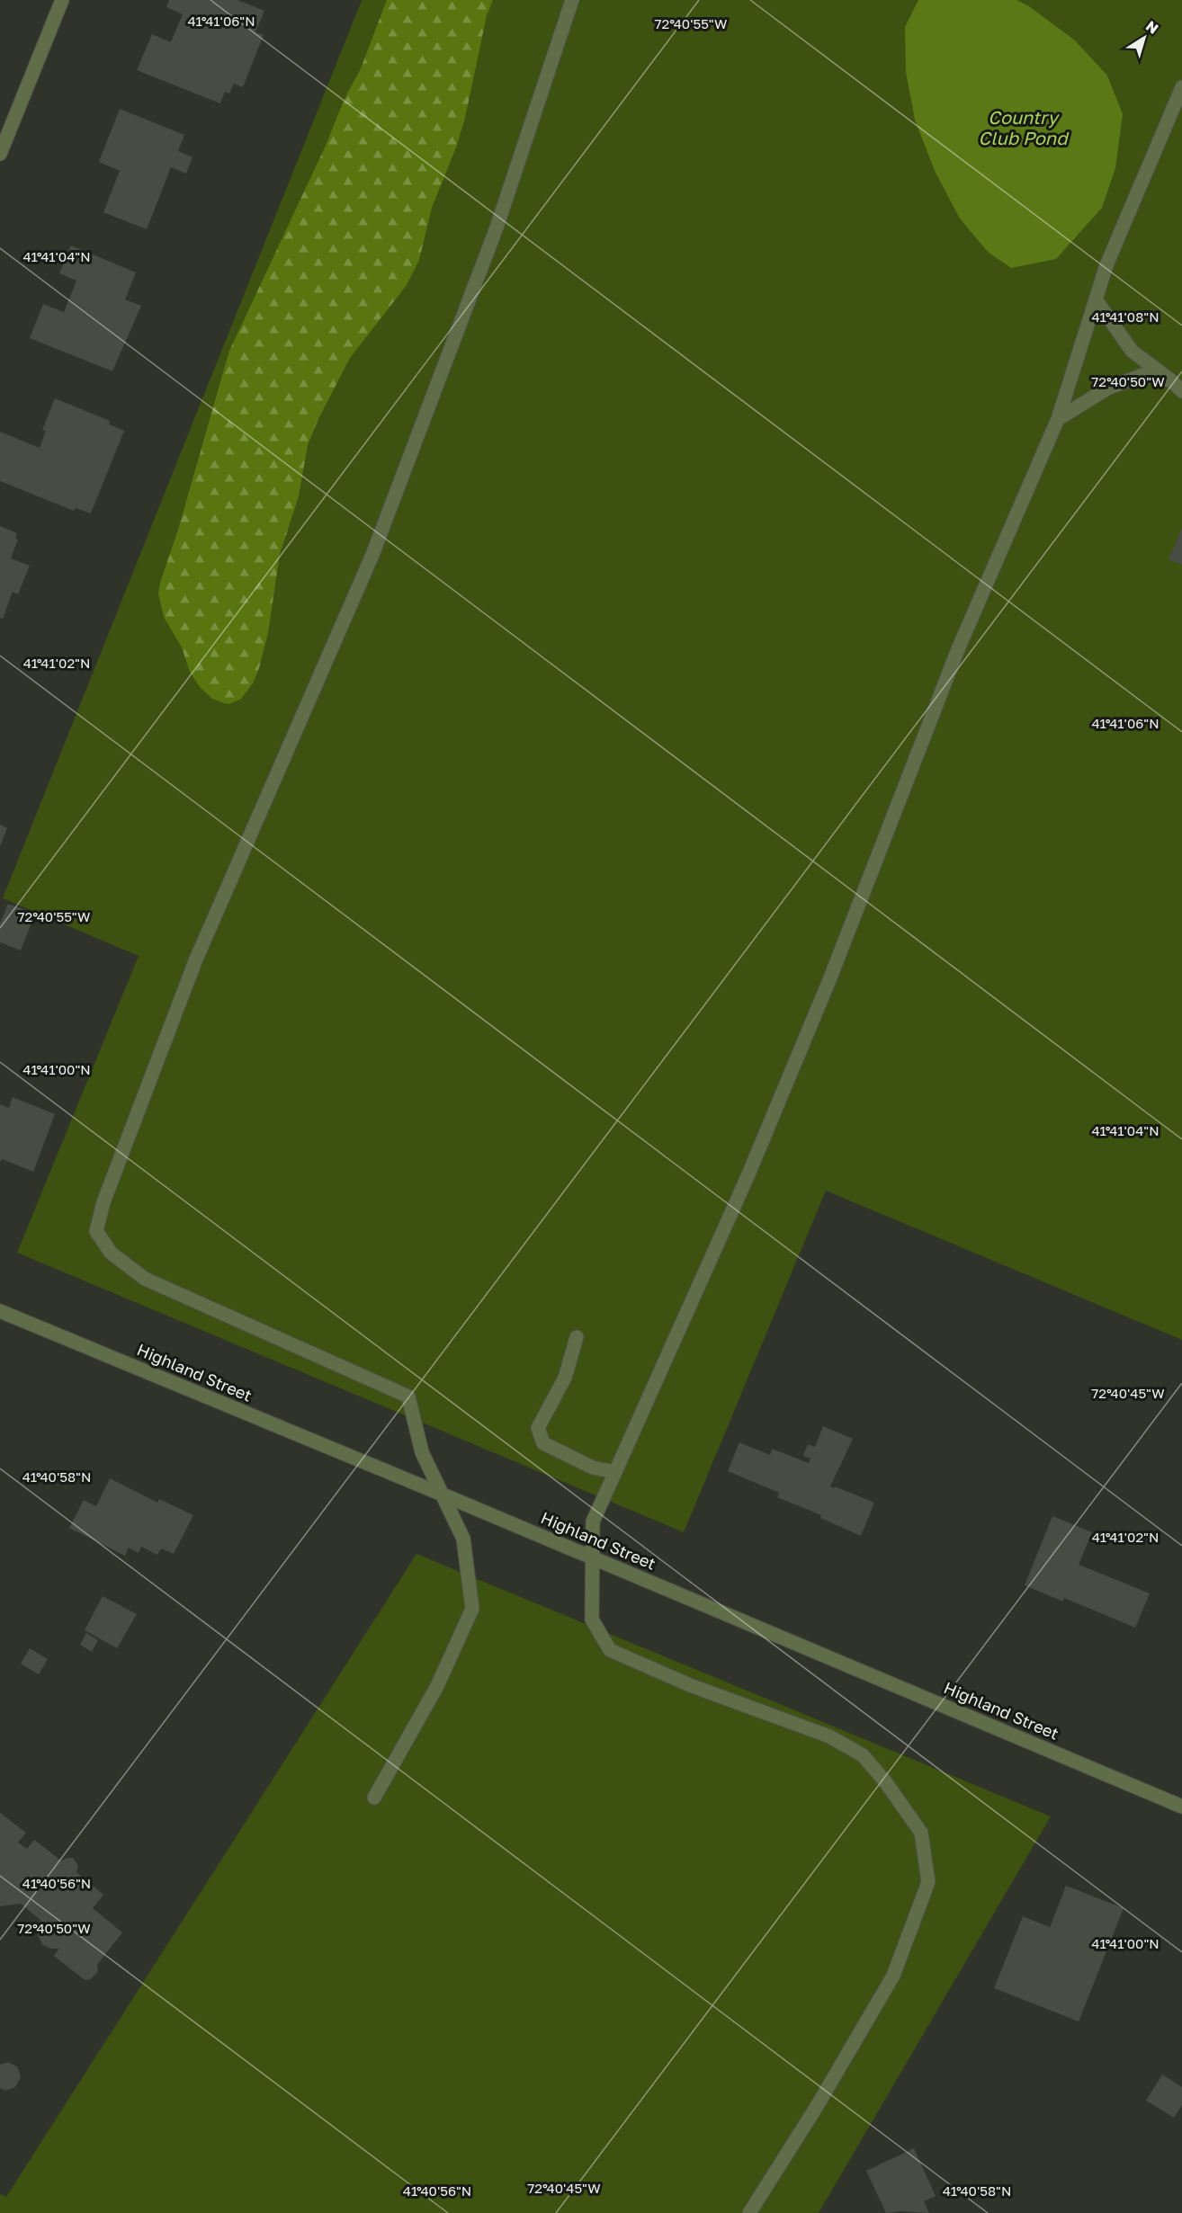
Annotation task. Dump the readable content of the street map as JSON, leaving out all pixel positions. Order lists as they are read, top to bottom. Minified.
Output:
{"streets":{"street":["Highland Street"]},"water":["Country Club Pond"],"north":"top right","coordinates":["41°41'06\"N","72°40'55\"W","41°41'04\"N","41°41'08\"N","72°40'50\"W","41°41'02\"N","41°41'00\"N","72°40'45\"W","41°40'58\"N","41°40'56\"N"]}
